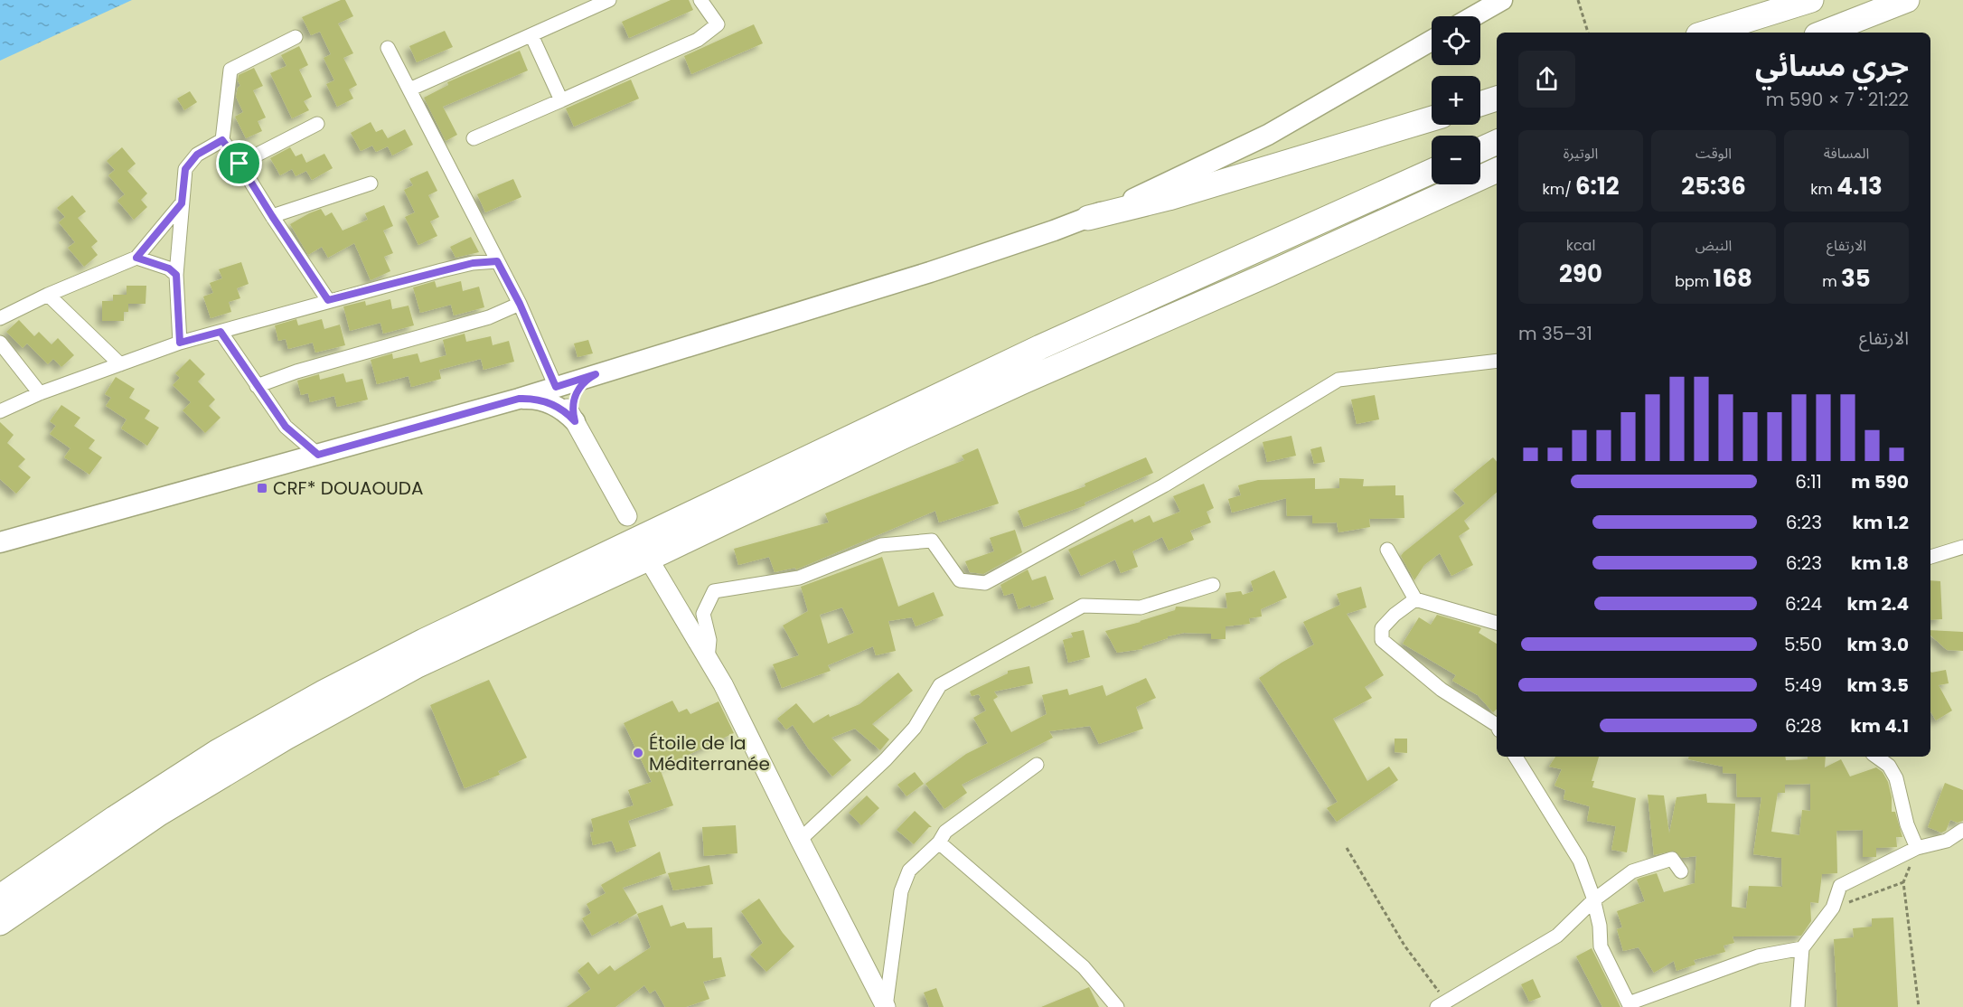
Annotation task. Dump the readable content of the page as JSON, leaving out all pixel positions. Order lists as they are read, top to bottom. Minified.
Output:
{"places":{"transit":["CRF* DOUAOUDA"],"other":["Étoile de la Méditerranée"]},"page":{"map_buttons":["+","−"],"heading":["جري مسائي","21:22 · 7 × 590 m"],"stats":[["المسافة","4.13 km"],["الوقت","25:36"],["الوتيرة","6:12 /km"],["الارتفاع","35 m"],["النبض","168 bpm"],["kcal","290"]],"chart":["الارتفاع","31–35 m"],"list":[{"name":"590 m","note":"6:11"},{"name":"1.2 km","note":"6:23"},{"name":"1.8 km","note":"6:23"},{"name":"2.4 km","note":"6:24"},{"name":"3.0 km","note":"5:50"},{"name":"3.5 km","note":"5:49"},{"name":"4.1 km","note":"6:28"}]}}
